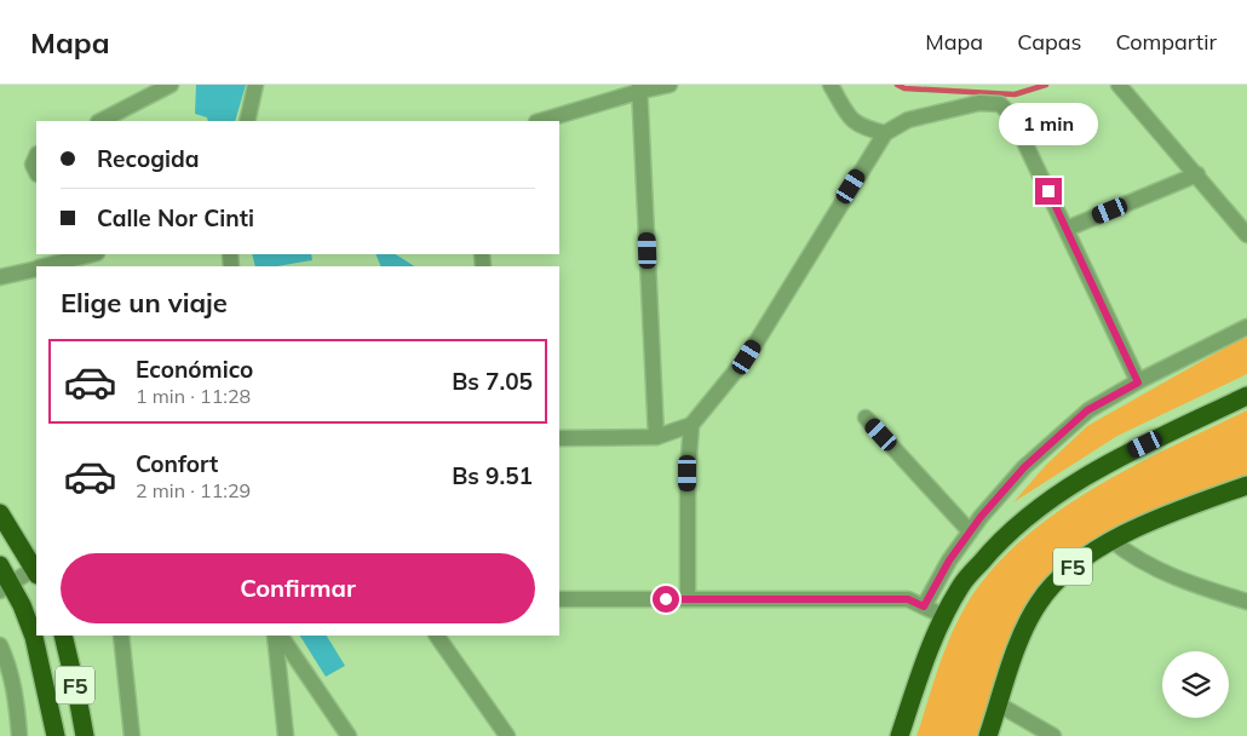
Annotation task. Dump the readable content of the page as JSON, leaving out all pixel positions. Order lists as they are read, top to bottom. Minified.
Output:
{"streets":{"highway":["F5"]},"page":{"header":"Mapa","nav":["Mapa","Capas","Compartir"],"bubble":"1 min","banner":["Recogida","Calle Nor Cinti"],"heading":"Elige un viaje","list":[{"name":"Económico","note":"1 min · 11:28","value":"Bs 7.05"},{"name":"Confort","note":"2 min · 11:29","value":"Bs 9.51"}],"buttons":"Confirmar"}}
